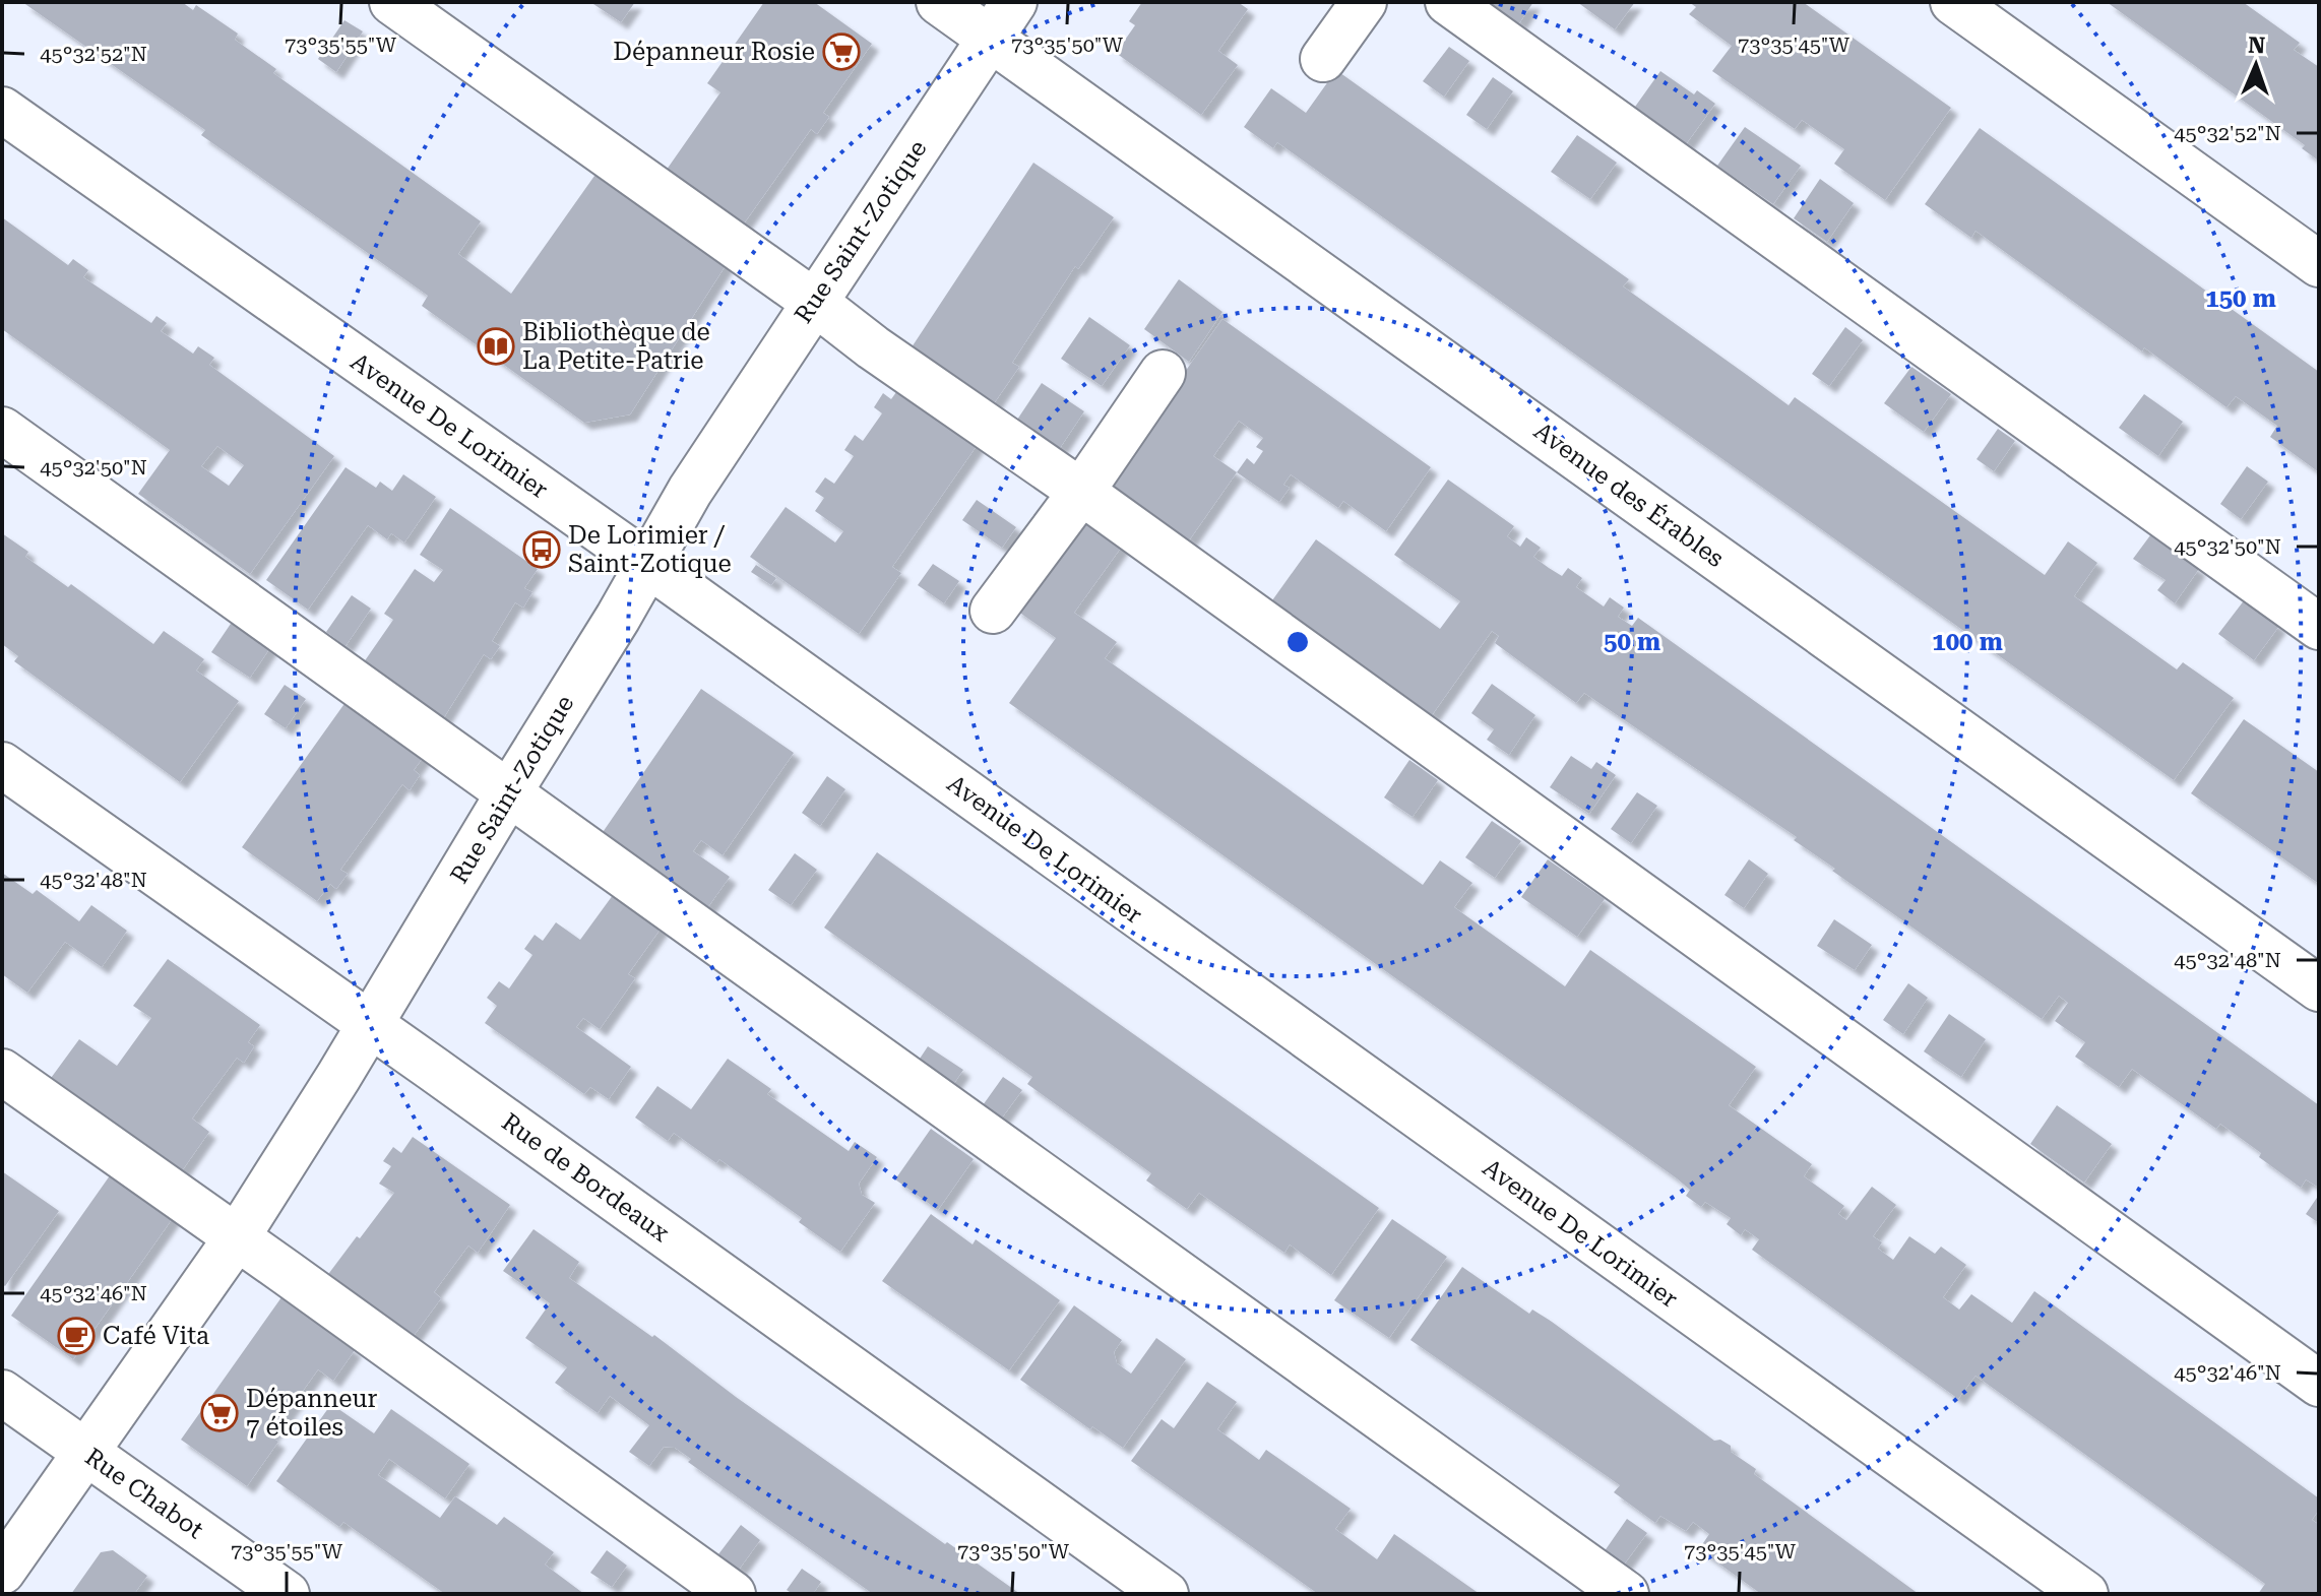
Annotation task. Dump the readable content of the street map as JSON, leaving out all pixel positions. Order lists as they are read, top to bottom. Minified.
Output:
{"streets":{"street":["Rue Saint-Zotique","Avenue De Lorimier","Avenue des Érables","Rue de Bordeaux","Rue Chabot"]},"crossings":[["Rue Saint-Zotique","Avenue De Lorimier"],["Rue Saint-Zotique","Avenue des Érables"],["Rue Saint-Zotique","Rue de Bordeaux"],["Rue Saint-Zotique","Rue Chabot"]],"places":{"supermarket":["Dépanneur Rosie","Dépanneur 7 étoiles"],"library":["Bibliothèque de La Petite-Patrie"],"bus stop":["De Lorimier / Saint-Zotique"],"cafe":["Café Vita"]},"north":"top","coordinates":["73°35'55\"W","73°35'50\"W","73°35'45\"W","45°32'52\"N","45°32'50\"N","45°32'48\"N","45°32'46\"N"],"rings":["150 m","50 m","100 m"]}
